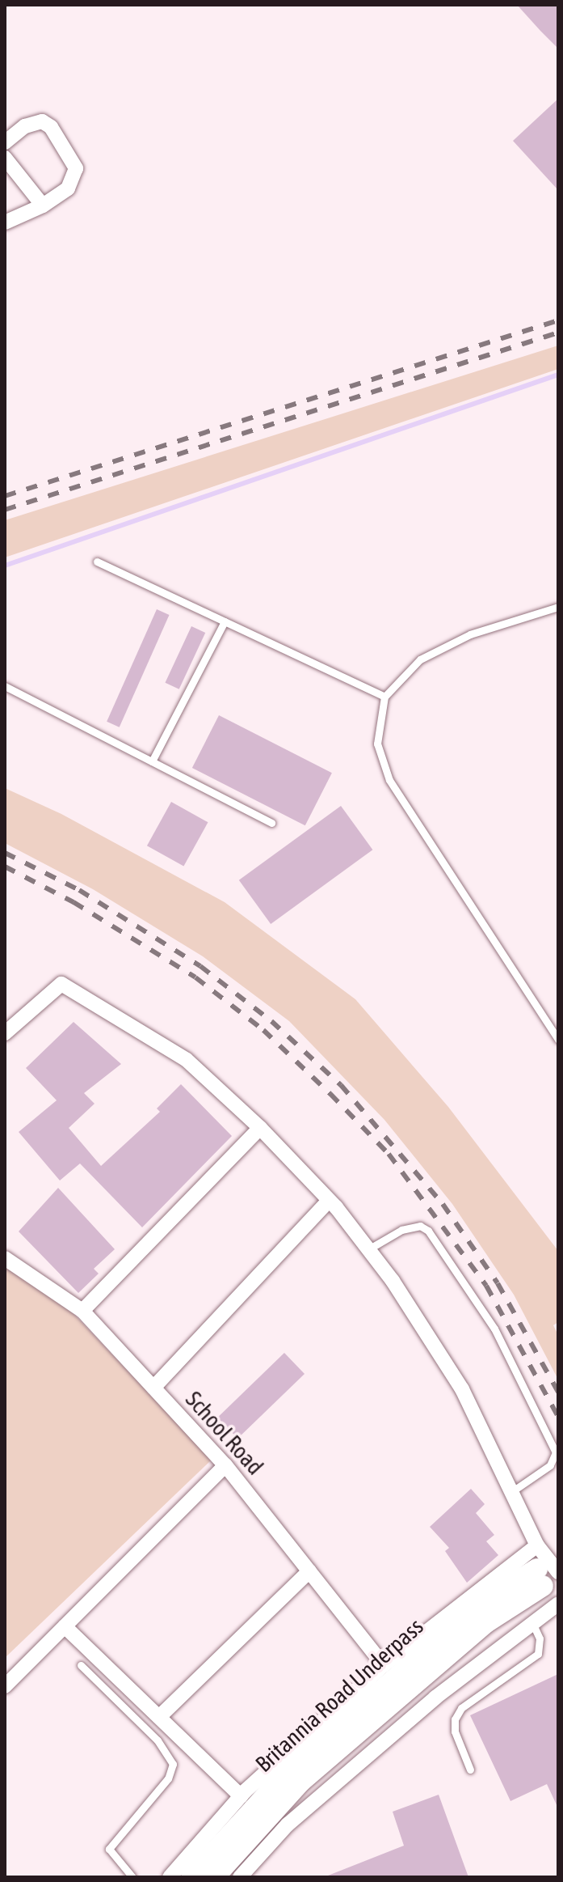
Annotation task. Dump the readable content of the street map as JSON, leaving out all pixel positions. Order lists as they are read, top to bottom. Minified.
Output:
{"streets":{"main road":["Britannia Road Underpass"],"street":["School Road"]}}
